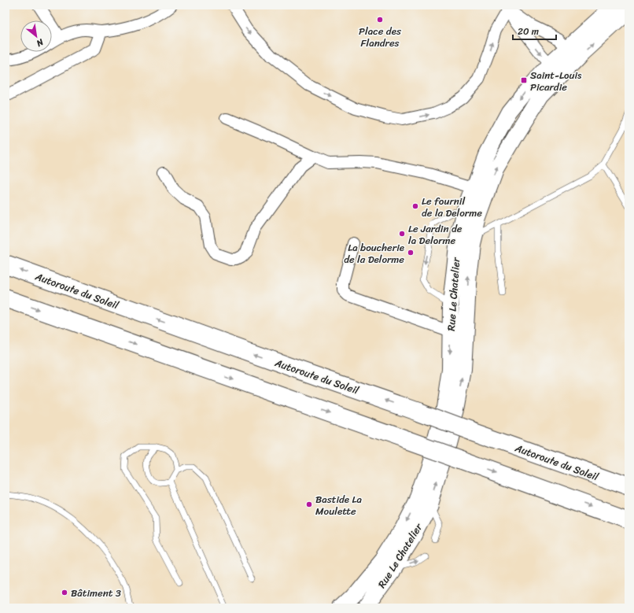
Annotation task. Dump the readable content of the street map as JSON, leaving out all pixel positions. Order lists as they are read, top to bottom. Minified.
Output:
{"streets":{"highway":["Autoroute du Soleil"],"main road":["Rue Le Chatelier"]},"places":{"other":["Place des Flandres","Le fournil de la Delorme","Le Jardin de la Delorme","La boucherie de la Delorme","Bastide La Moulette","Bâtiment 3"],"transit":["Saint-Louis Picardie"]},"scale_bar":"20 m","north":"bottom right"}
